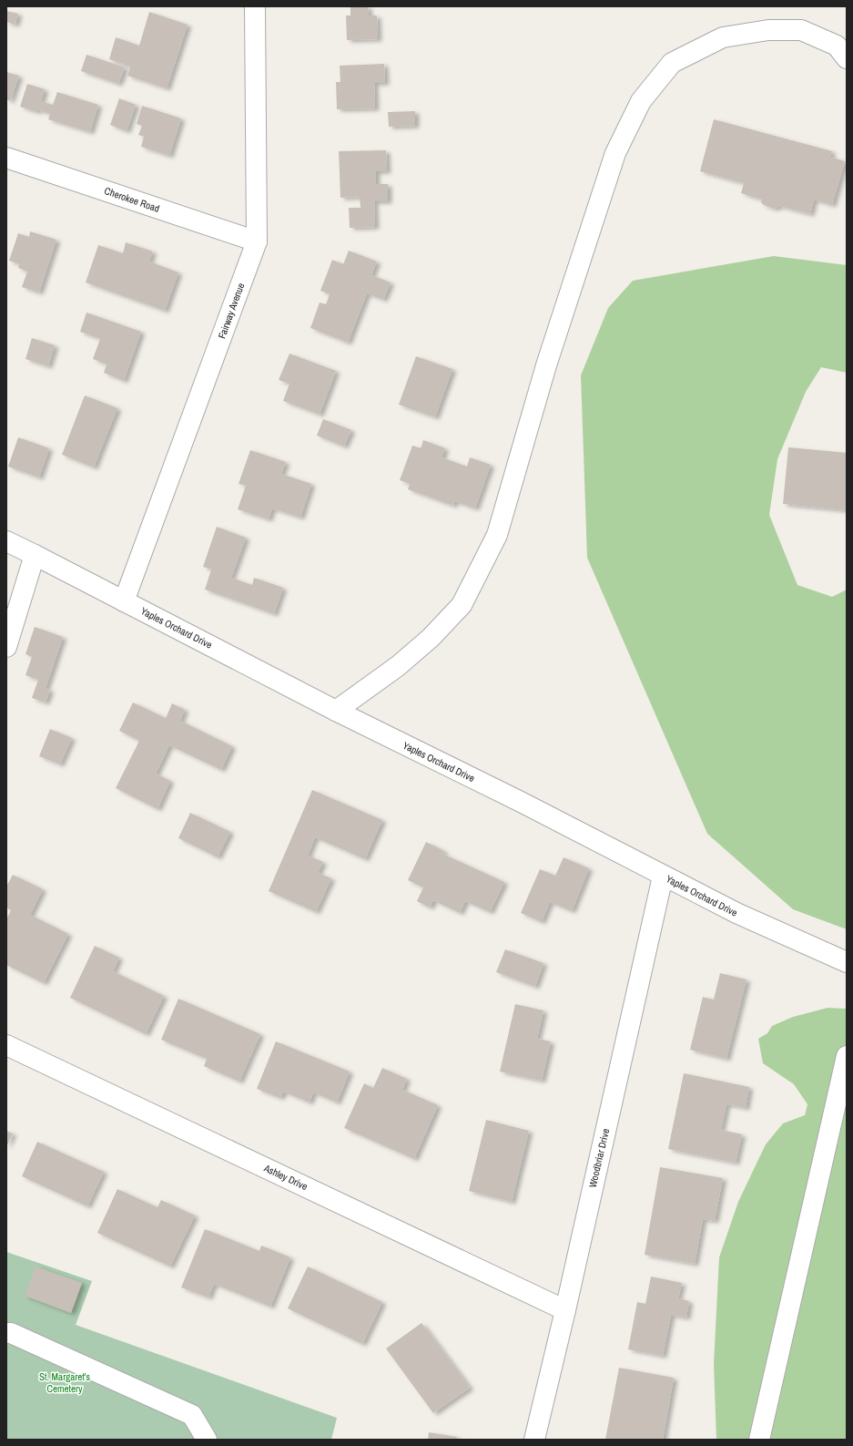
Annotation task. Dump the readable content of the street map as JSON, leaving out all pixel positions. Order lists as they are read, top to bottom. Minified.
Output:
{"streets":{"street":["Cherokee Road","Fairway Avenue","Yaples Orchard Drive","Woodbriar Drive","Ashley Drive"]},"crossings":[["Cherokee Road","Fairway Avenue"],["Fairway Avenue","Yaples Orchard Drive"],["Yaples Orchard Drive","Woodbriar Drive"],["Woodbriar Drive","Ashley Drive"]],"parks":["St. Margaret's Cemetery"]}
